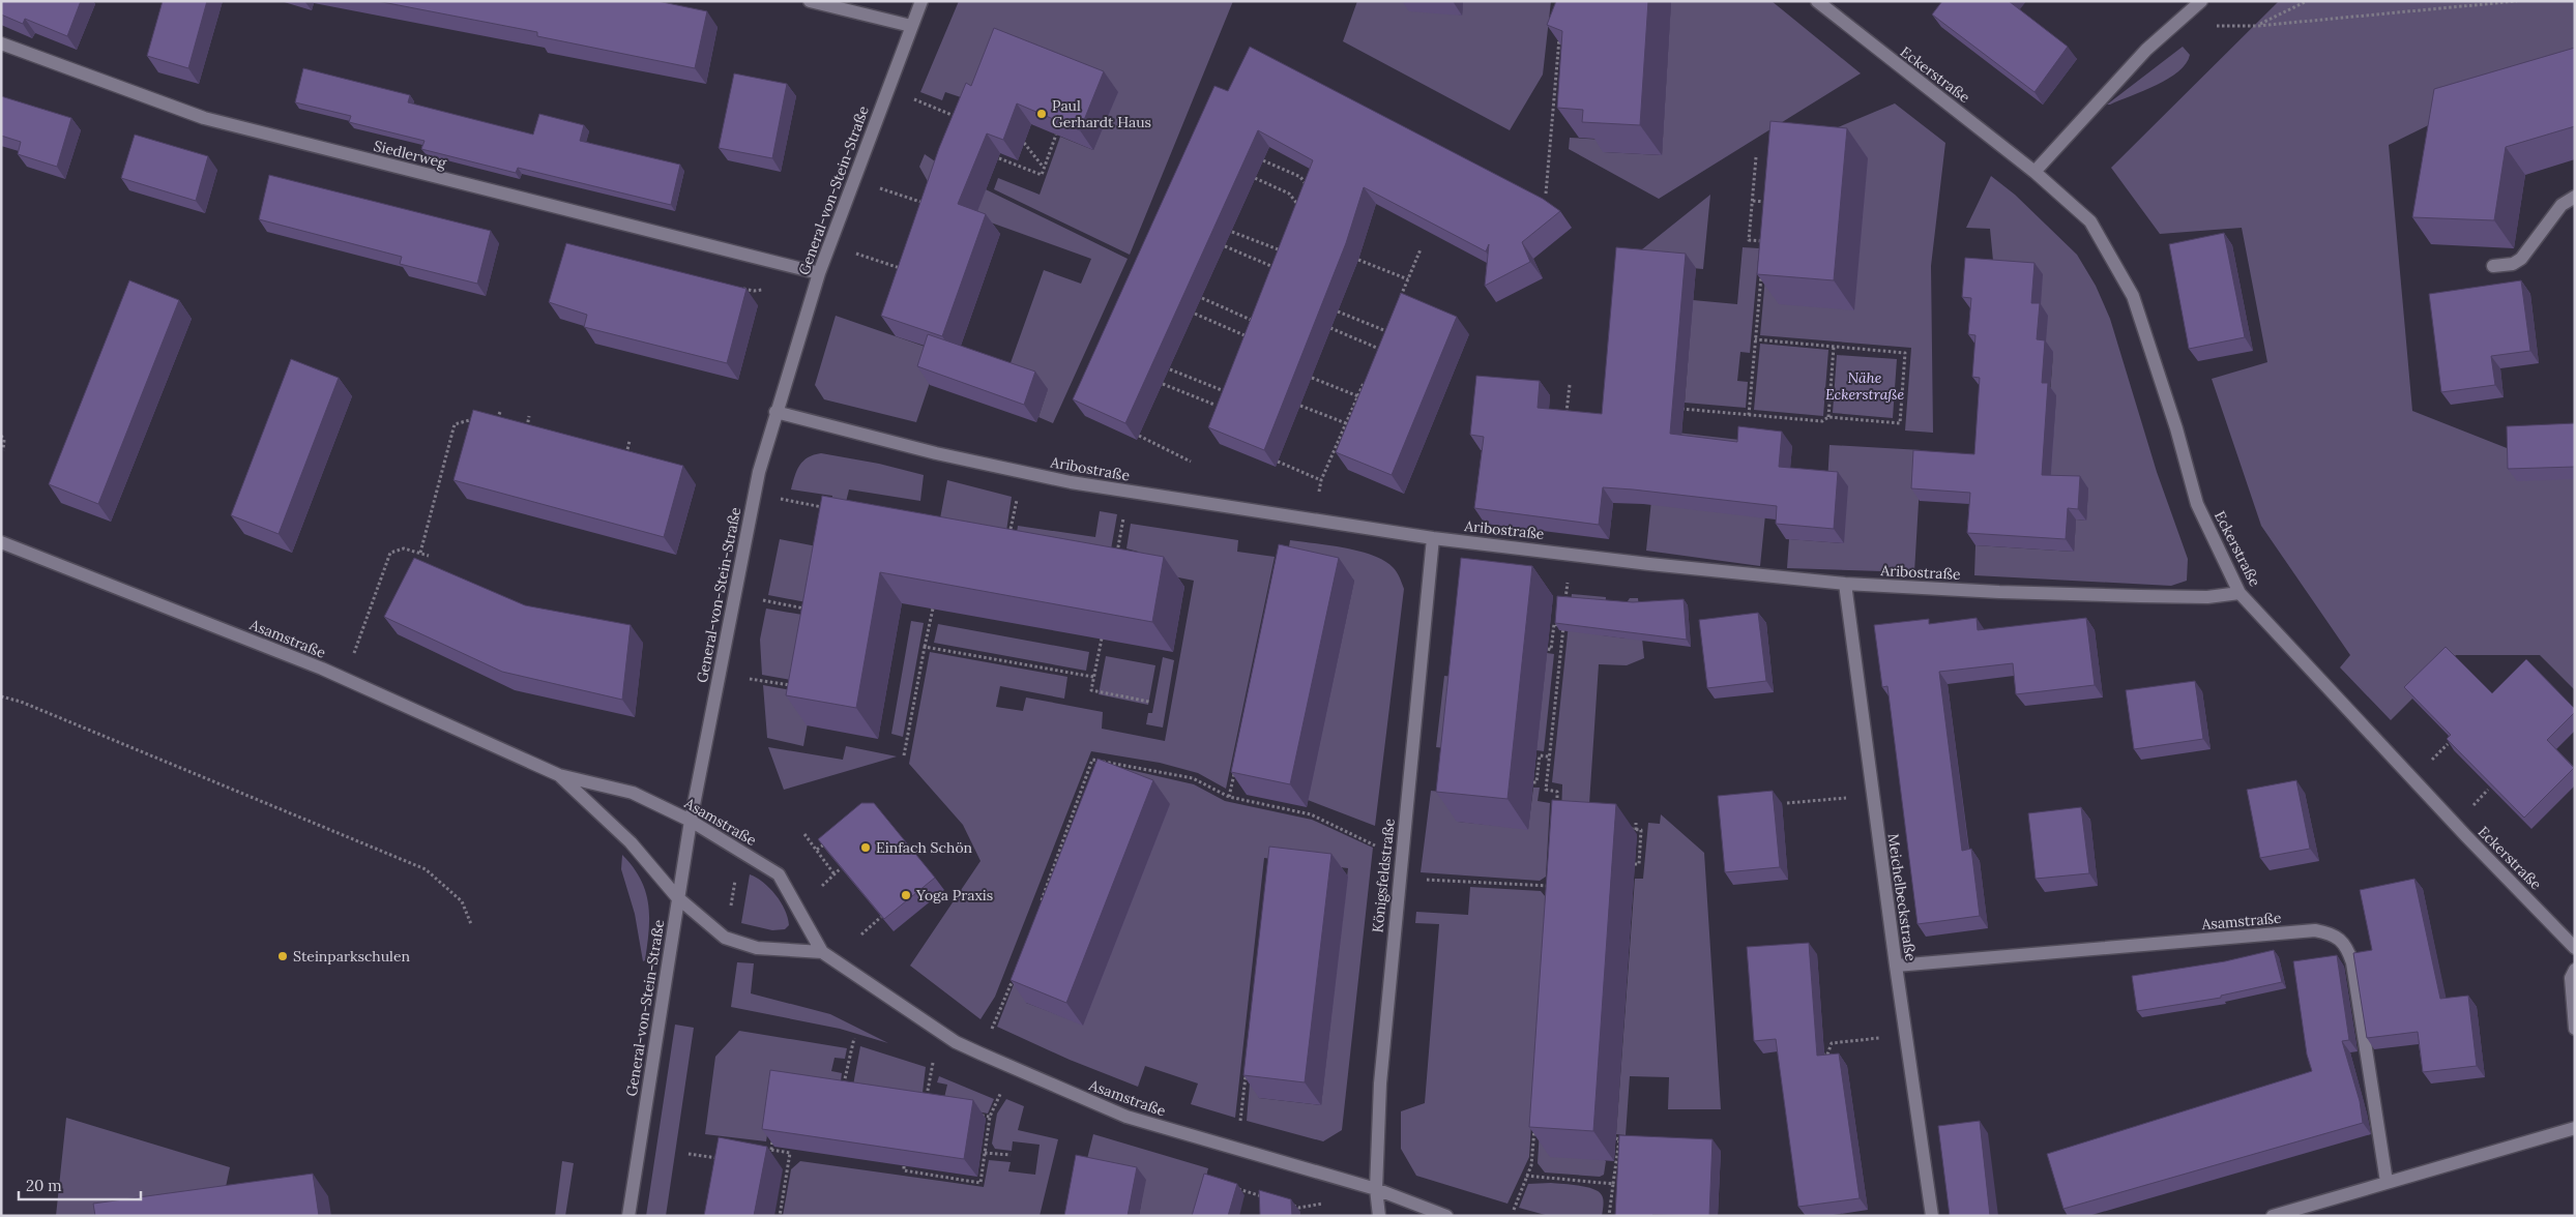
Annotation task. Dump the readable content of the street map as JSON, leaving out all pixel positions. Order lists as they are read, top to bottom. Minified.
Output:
{"streets":{"street":["Eckerstraße","Siedlerweg","General-von-Stein-Straße","Aribostraße","Asamstraße","Königsfeldstraße","Meichelbeckstraße"]},"crossings":[["Eckerstraße","Aribostraße"],["Siedlerweg","General-von-Stein-Straße"],["General-von-Stein-Straße","Aribostraße"],["General-von-Stein-Straße","Asamstraße"],["Aribostraße","Königsfeldstraße"],["Aribostraße","Meichelbeckstraße"],["Asamstraße","Königsfeldstraße"],["Asamstraße","Meichelbeckstraße"]],"parks":["Nähe Eckerstraße"],"places":["Paul Gerhardt Haus","Einfach Schön","Yoga Praxis","Steinparkschulen"],"scale_bar":"20 m"}
